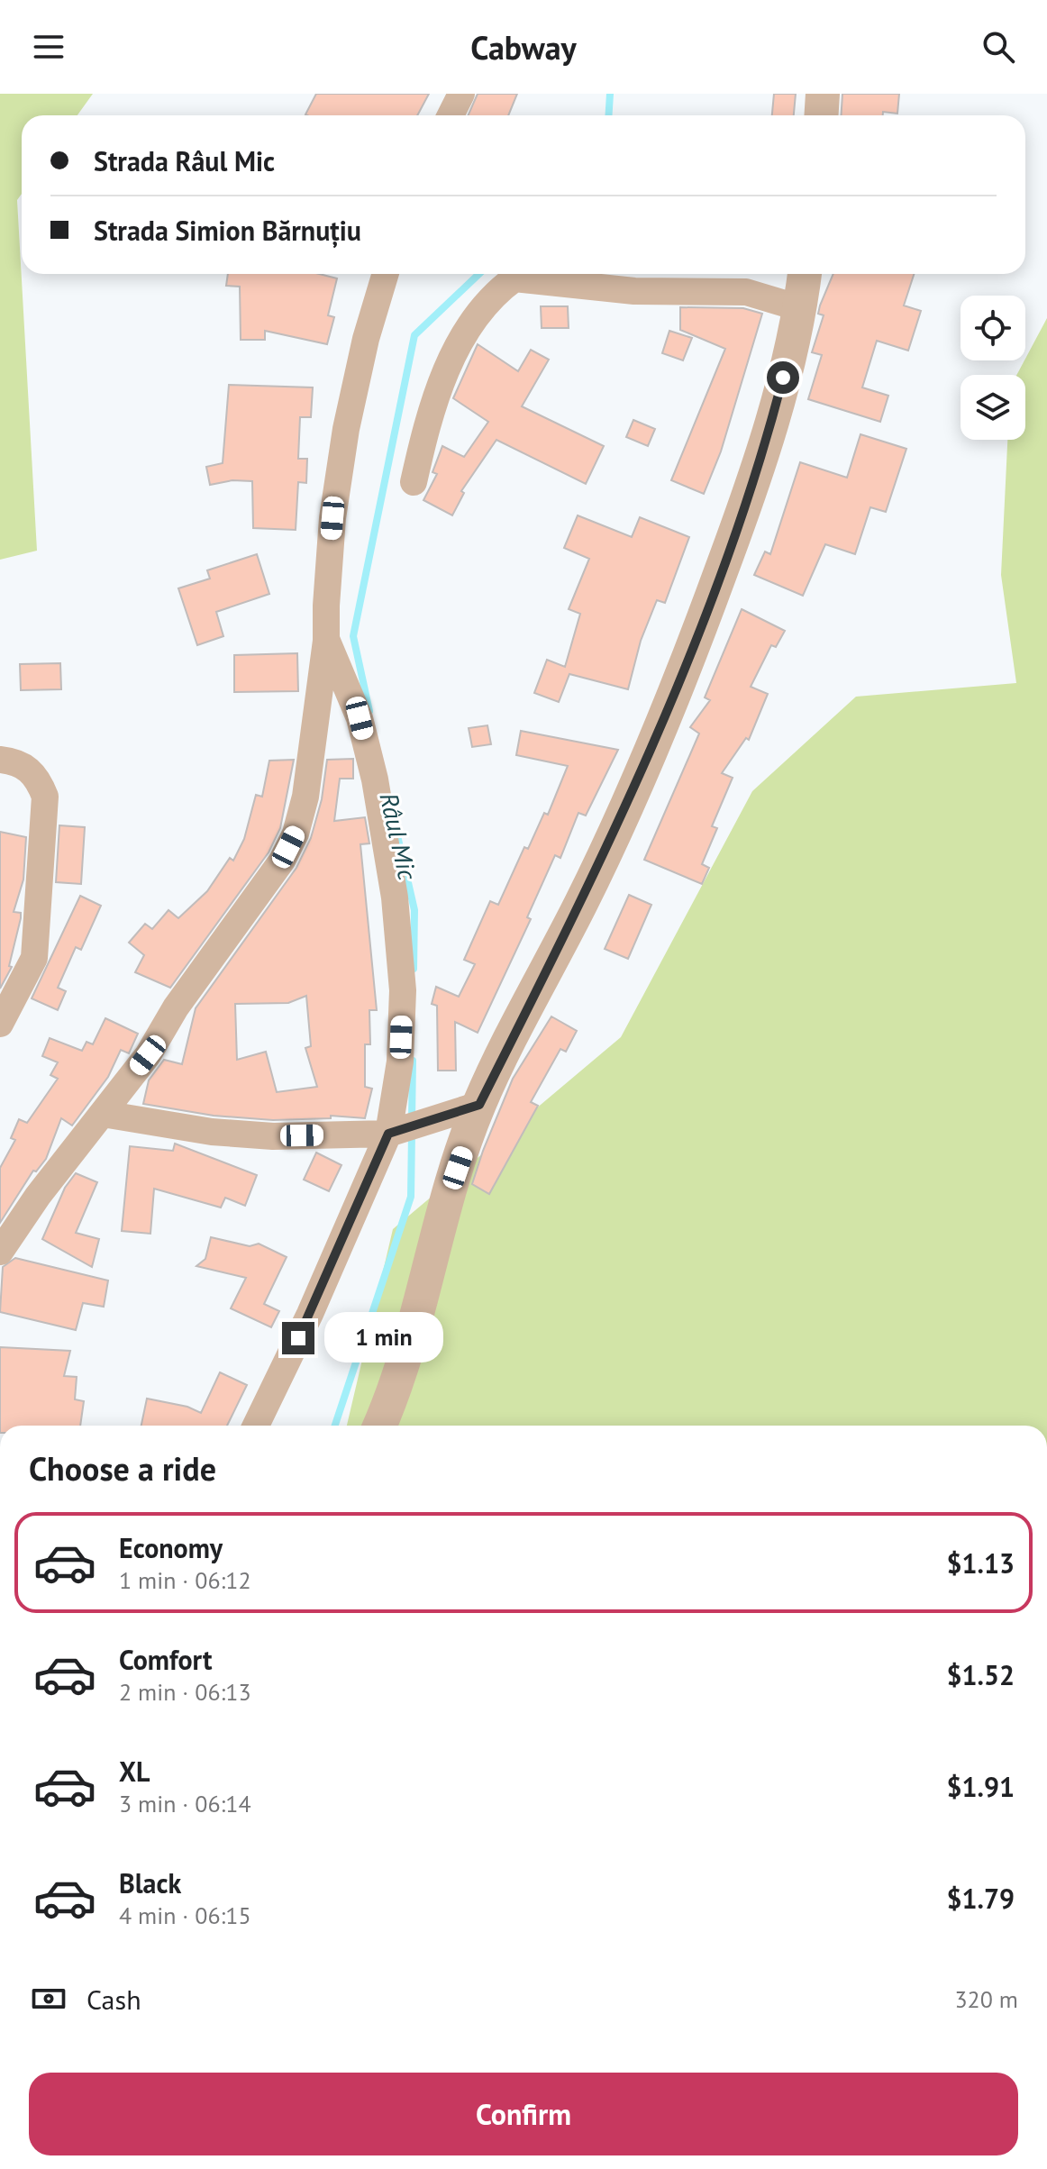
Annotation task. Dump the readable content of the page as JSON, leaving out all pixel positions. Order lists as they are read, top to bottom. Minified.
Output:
{"water":["Râul Mic"],"page":{"header":"Cabway","banner":["Strada Râul Mic","Strada Simion Bărnuțiu"],"bubble":"1 min","heading":"Choose a ride","list":[{"name":"Economy","note":"1 min · 06:12","value":"$1.13"},{"name":"Comfort","note":"2 min · 06:13","value":"$1.52"},{"name":"XL","note":"3 min · 06:14","value":"$1.91"},{"name":"Black","note":"4 min · 06:15","value":"$1.79"}],"pay":["Cash","320 m"],"buttons":"Confirm"}}
